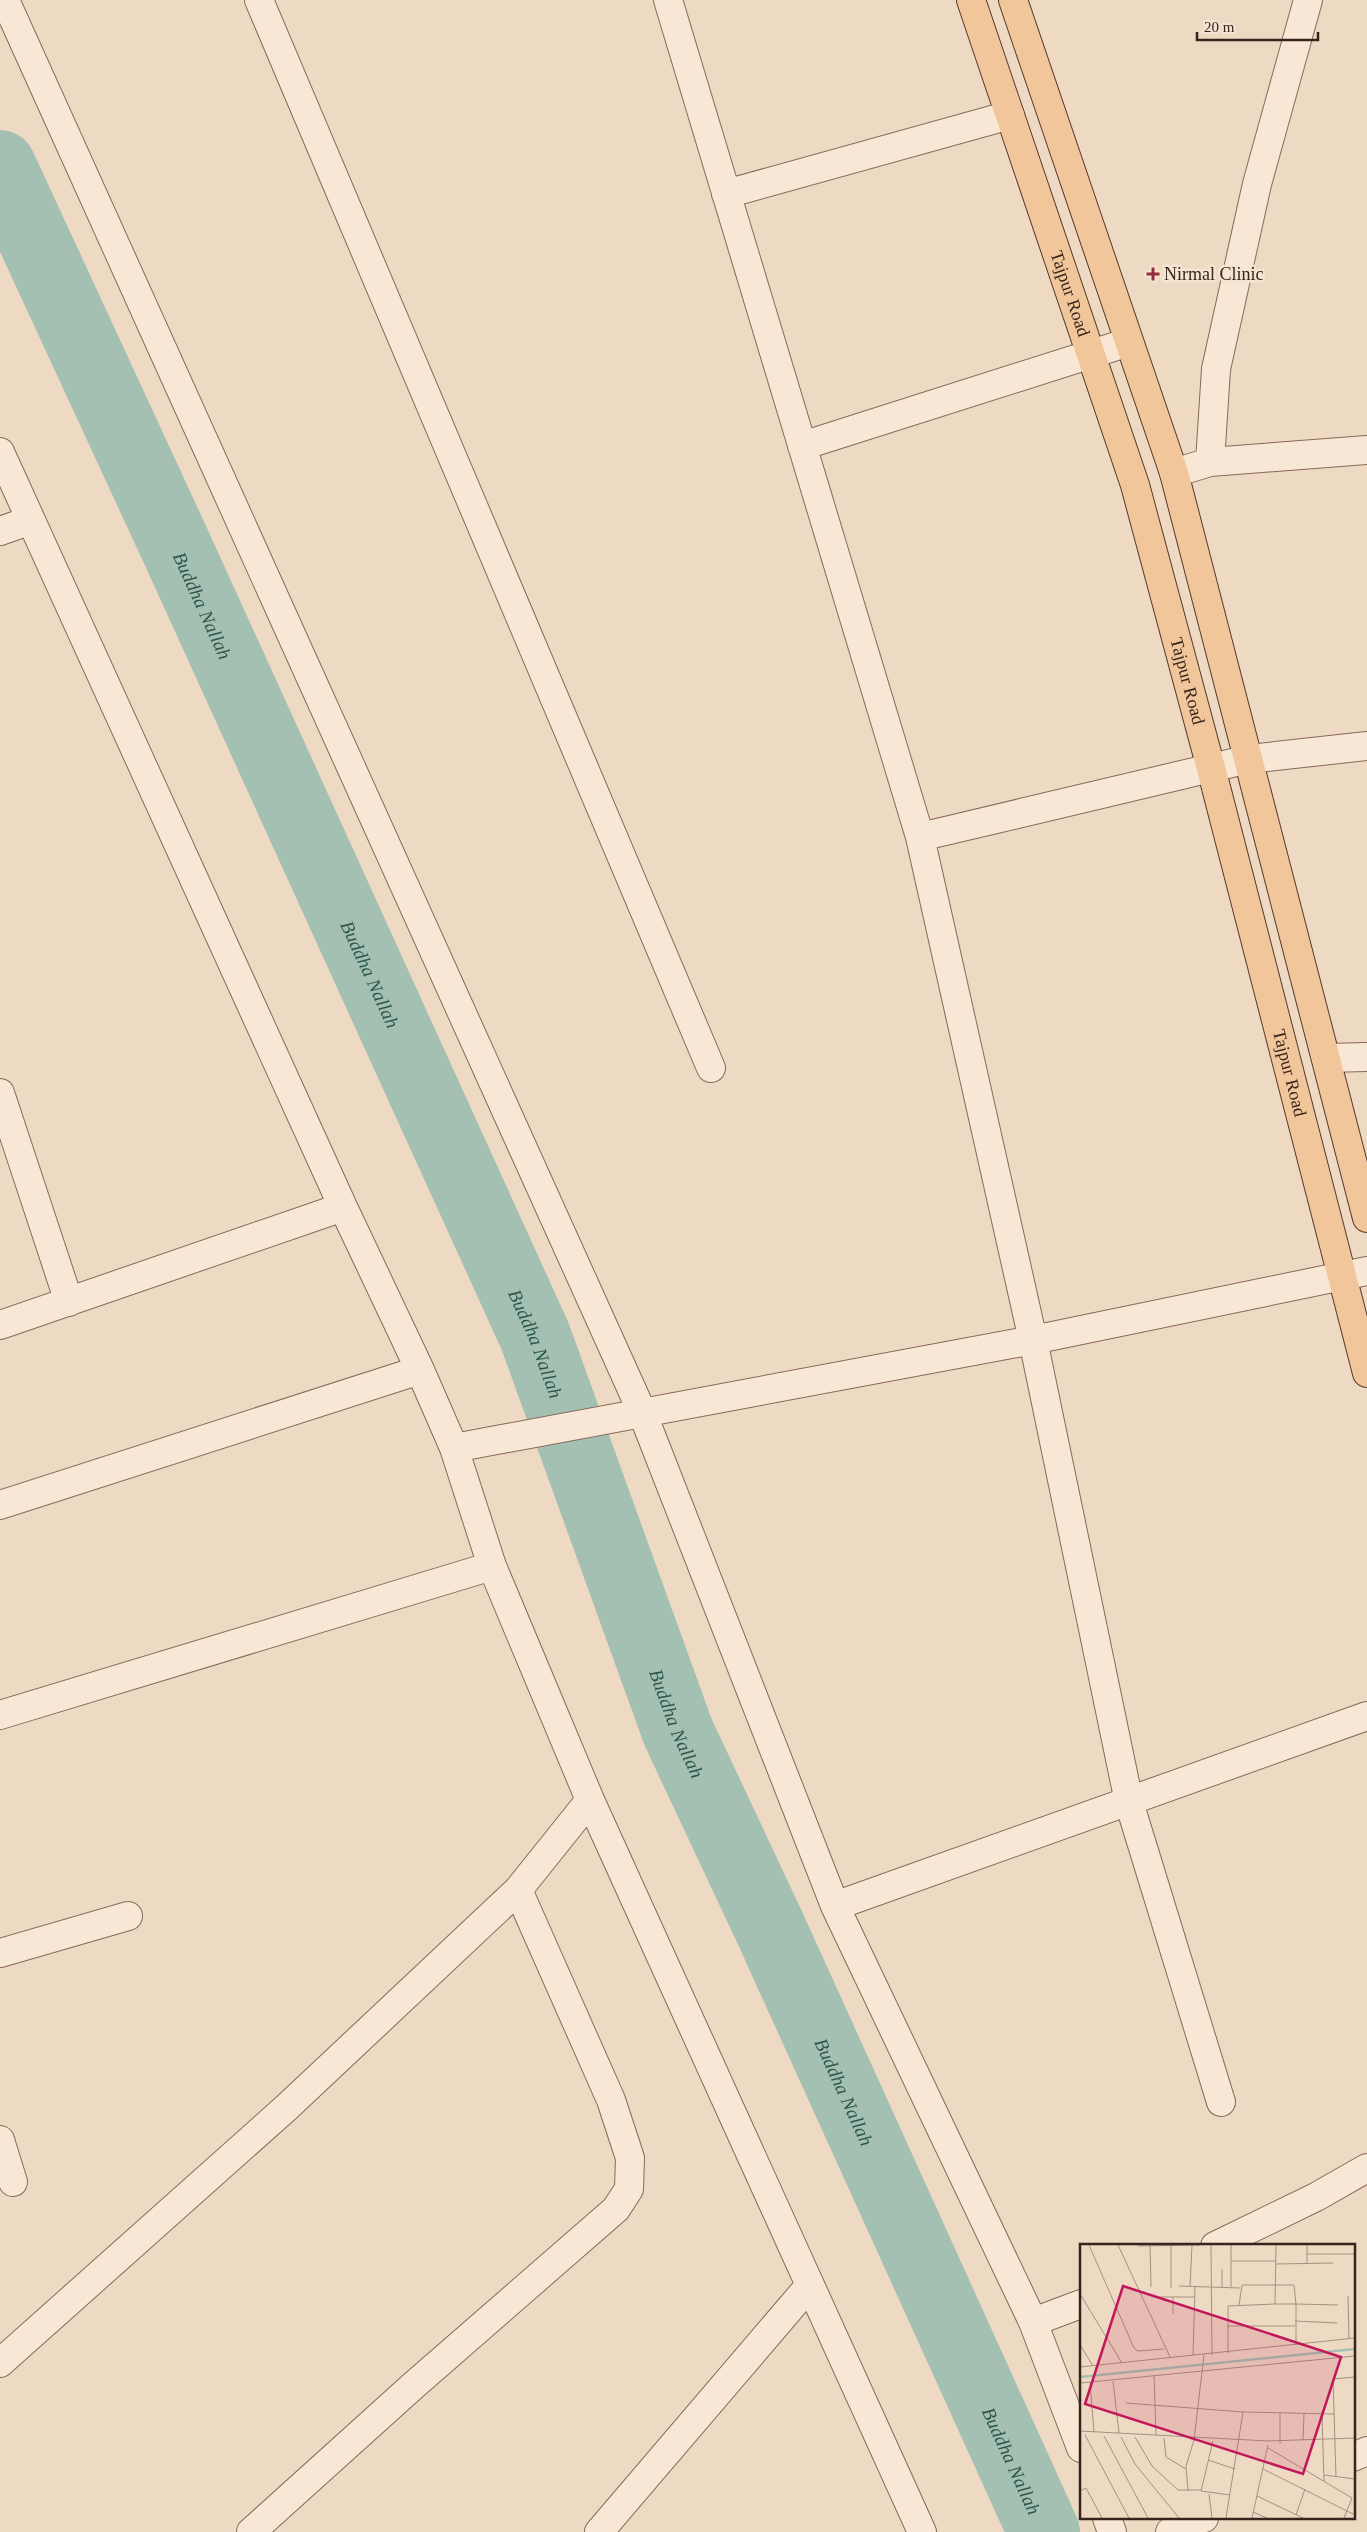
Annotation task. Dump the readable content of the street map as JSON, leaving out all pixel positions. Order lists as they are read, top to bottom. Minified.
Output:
{"streets":{"main road":["Tajpur Road"]},"water":["Buddha Nallah"],"places":{"health":["Nirmal Clinic"]},"scale_bar":"20 m"}
